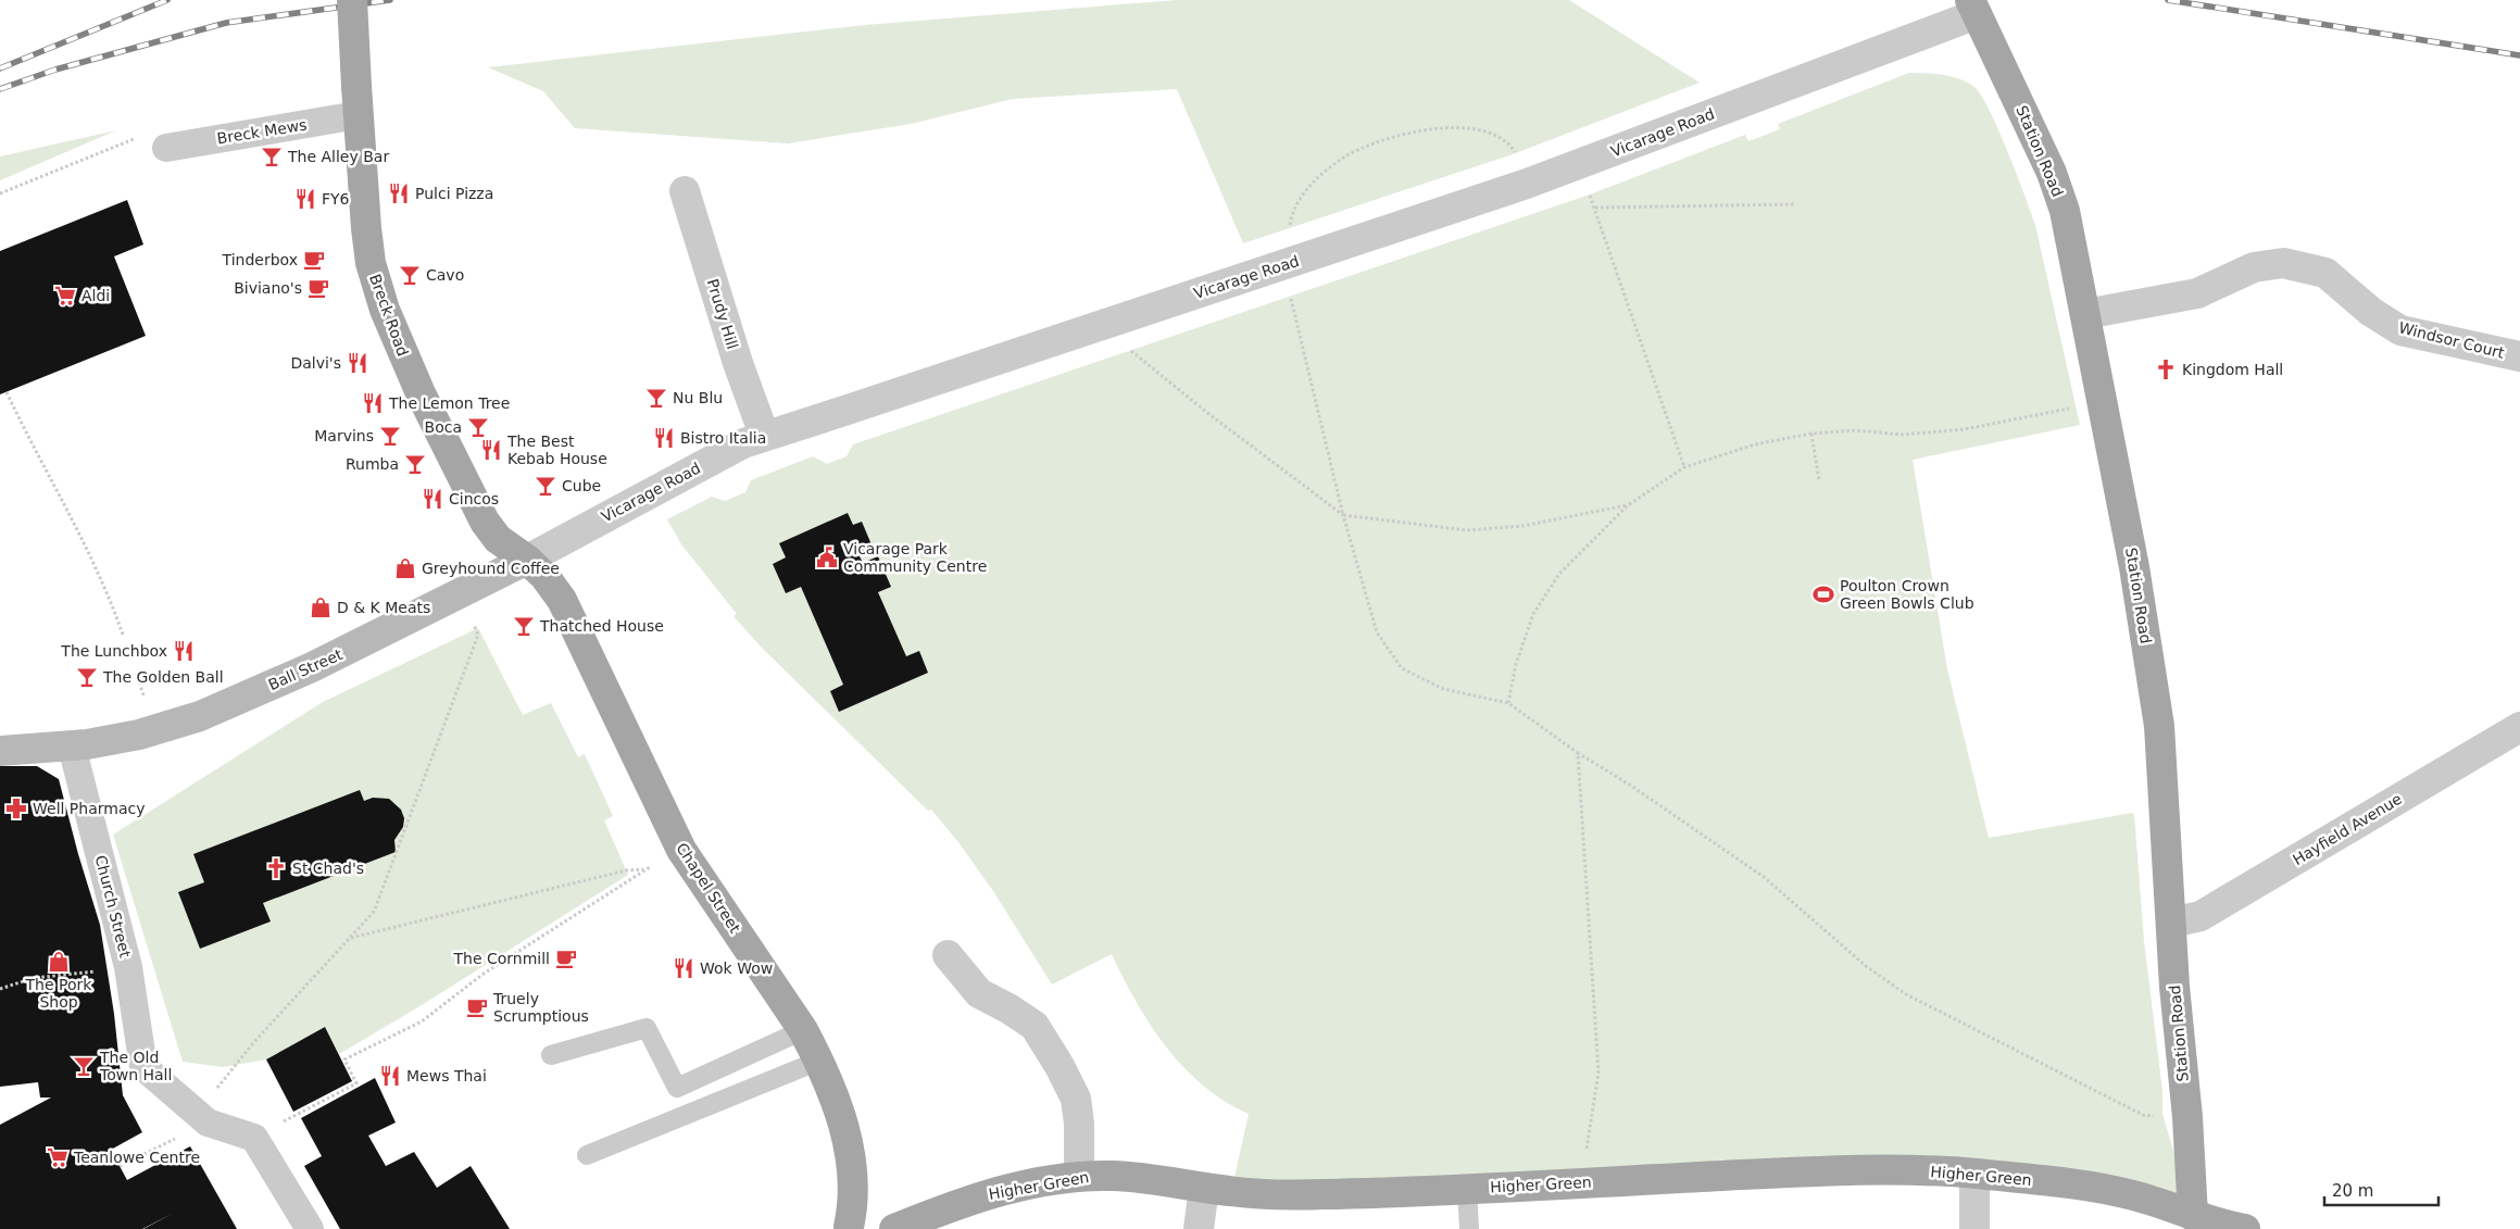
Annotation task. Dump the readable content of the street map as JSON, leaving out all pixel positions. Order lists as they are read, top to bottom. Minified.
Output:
{"streets":{"main road":["Station Road","Breck Road","Ball Street","Chapel Street","Higher Green"],"street":["Breck Mews","Vicarage Road","Prudy Hill","Windsor Court","Hayfield Avenue","Church Street"]},"crossings":[["Breck Mews","Breck Road"],["Vicarage Road","Station Road"],["Vicarage Road","Prudy Hill"],["Vicarage Road","Breck Road"],["Vicarage Road","Ball Street"],["Vicarage Road","Chapel Street"],["Station Road","Windsor Court"],["Station Road","Hayfield Avenue"],["Station Road","Higher Green"],["Breck Road","Ball Street"],["Breck Road","Chapel Street"],["Ball Street","Chapel Street"],["Ball Street","Church Street"]],"places":{"bar":["The Alley Bar","Cavo","Nu Blu","Boca","Marvins","Rumba","Cube","Thatched House","The Golden Ball","The Old Town Hall"],"restaurant":["Pulci Pizza","FY6","Dalvi's","The Lemon Tree","Bistro Italia","The Best Kebab House","Cincos","The Lunchbox","Wok Wow","Mews Thai"],"cafe":["Tinderbox","Biviano's","The Cornmill","Truely Scrumptious"],"supermarket":["Aldi","Teanlowe Centre"],"church":["Kingdom Hall","St Chad's"],"public building":["Vicarage Park Community Centre"],"shop":["Greyhound Coffee","D & K Meats","The Pork Shop"],"sports":["Poulton Crown Green Bowls Club"],"pharmacy":["Well Pharmacy"]},"scale_bar":"20 m"}
